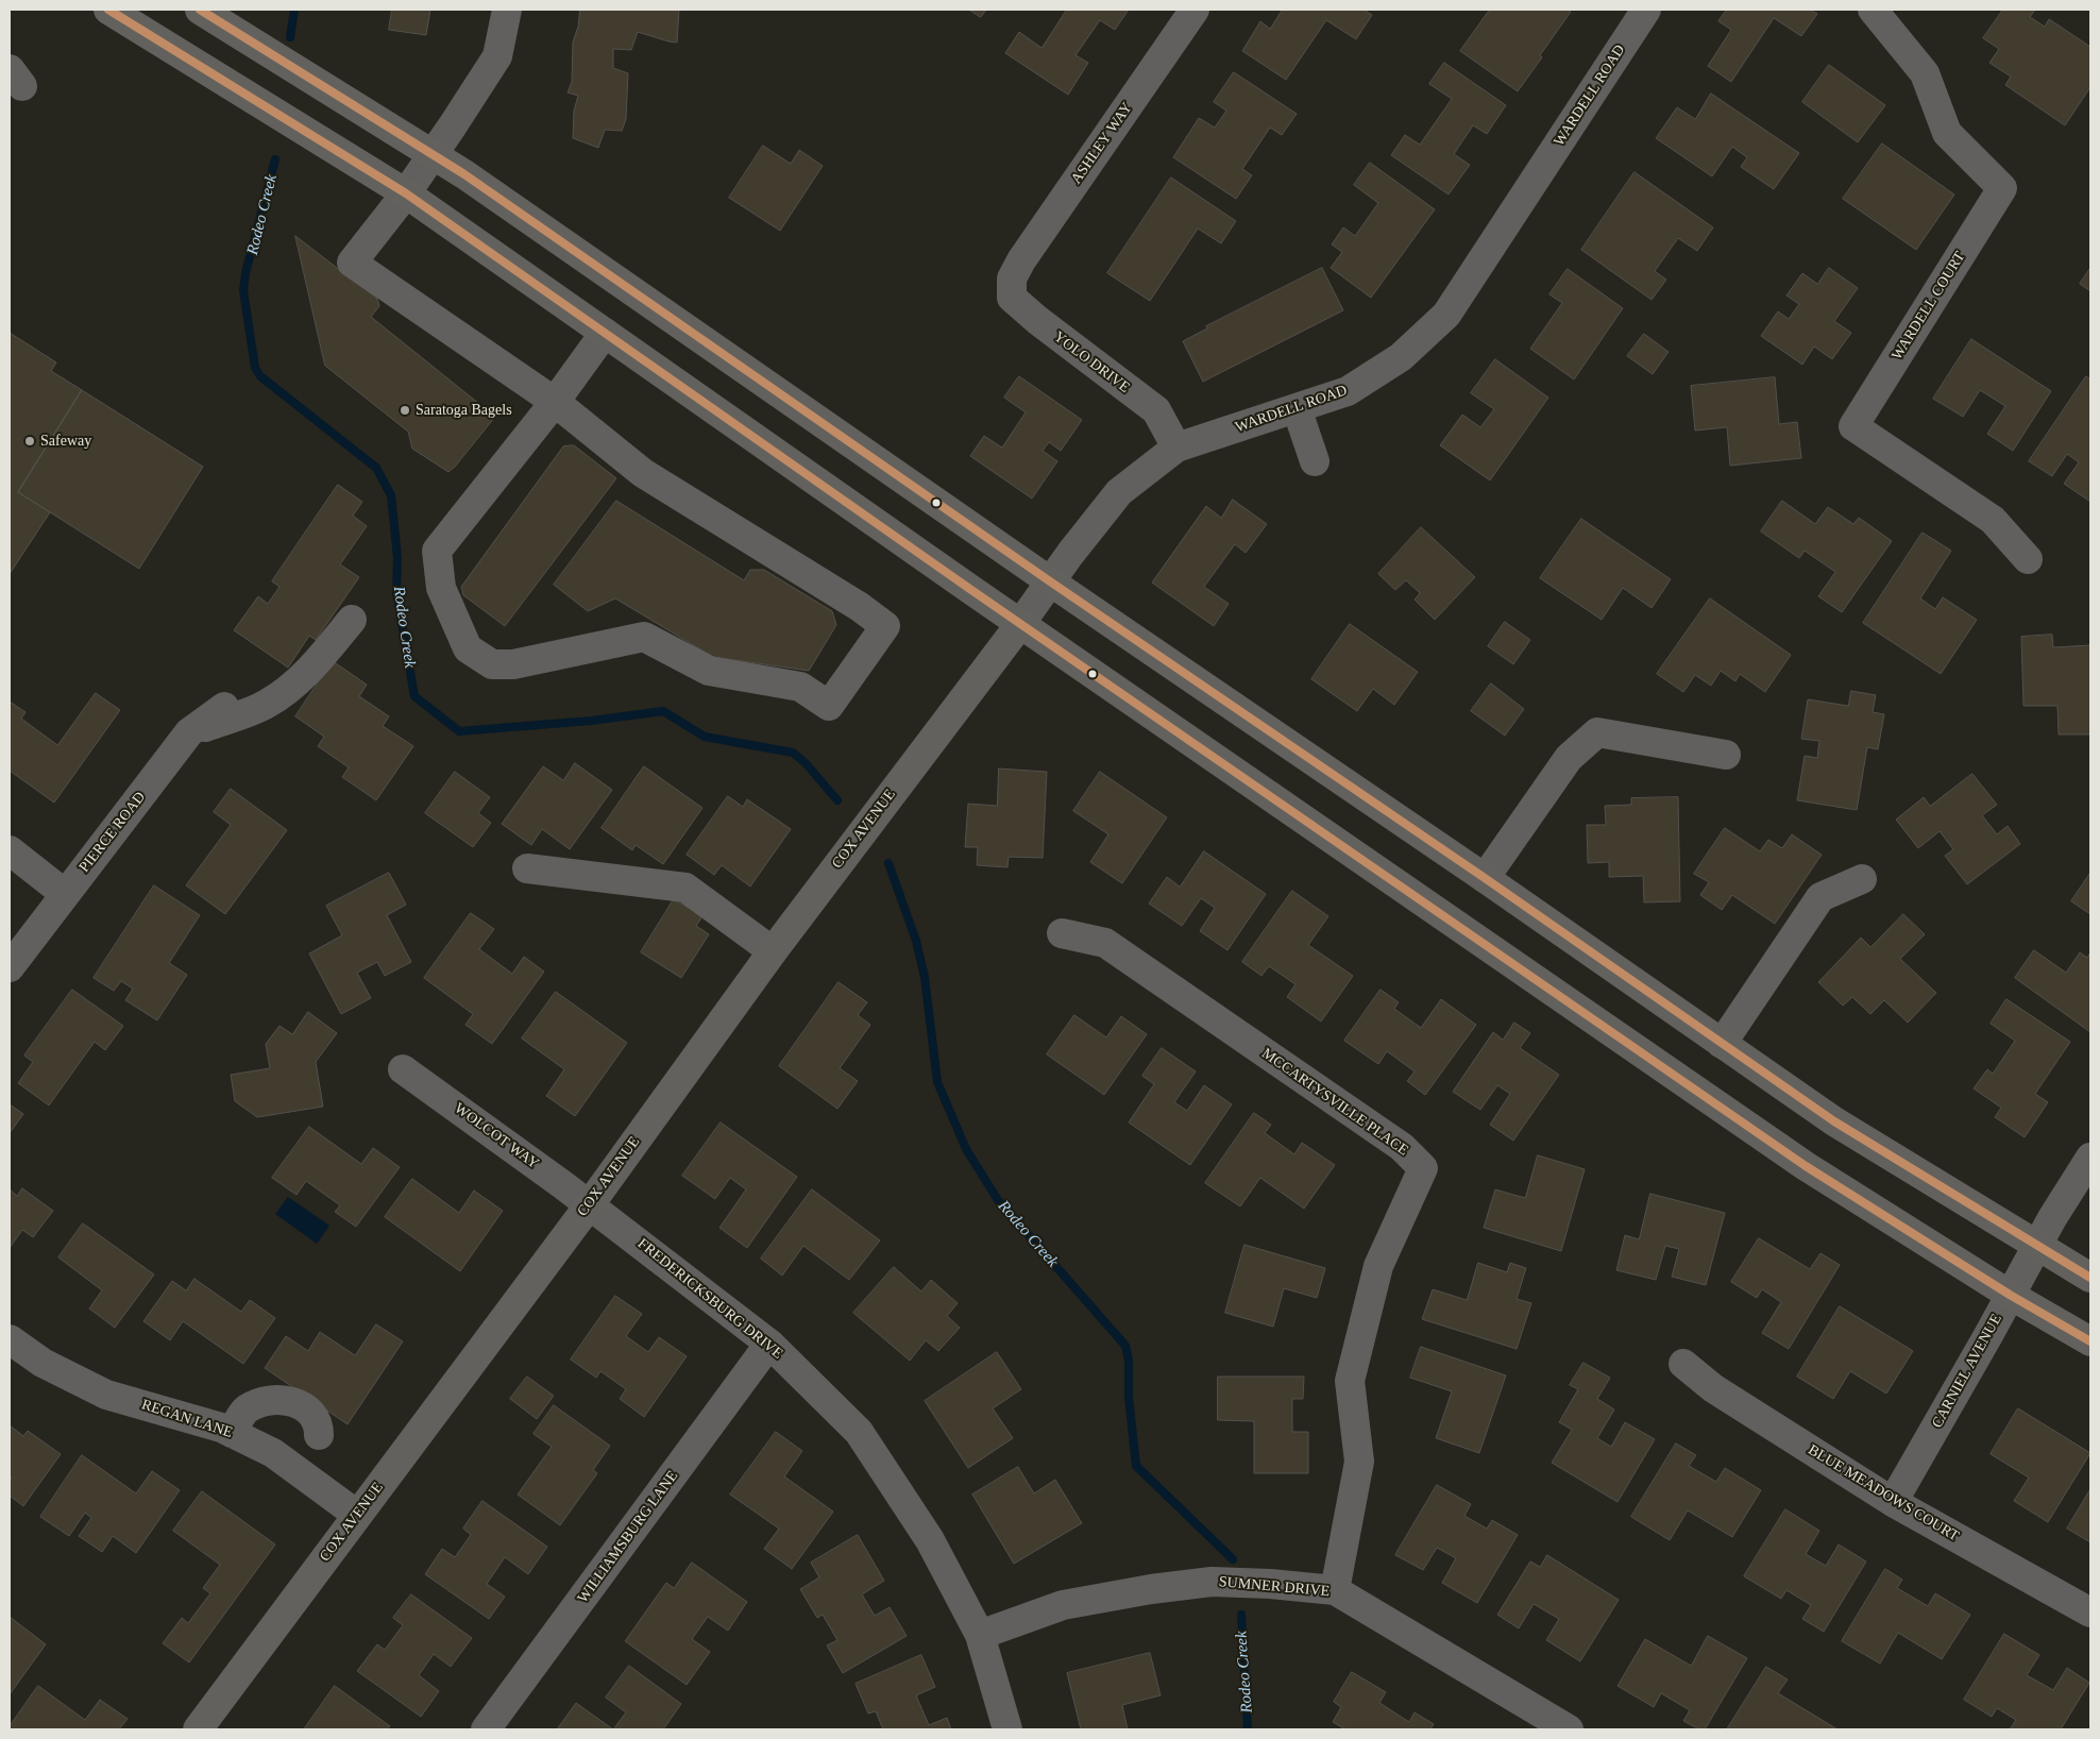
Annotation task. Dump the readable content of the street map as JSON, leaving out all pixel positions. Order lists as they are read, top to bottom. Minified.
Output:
{"streets":{"main road":["COX AVENUE"],"street":["WARDELL ROAD","ASHLEY WAY","WARDELL COURT","YOLO DRIVE","PIERCE ROAD","MCCARTYSVILLE PLACE","WOLCOT WAY","FREDERICKSBURG DRIVE","CARNIEL AVENUE","REGAN LANE","BLUE MEADOWS COURT","WILLIAMSBURG LANE","SUMNER DRIVE"]},"crossings":[["WARDELL ROAD","YOLO DRIVE"],["WARDELL ROAD","COX AVENUE"],["ASHLEY WAY","YOLO DRIVE"],["COX AVENUE","WOLCOT WAY"],["COX AVENUE","FREDERICKSBURG DRIVE"],["COX AVENUE","REGAN LANE"],["MCCARTYSVILLE PLACE","SUMNER DRIVE"],["WOLCOT WAY","FREDERICKSBURG DRIVE"],["FREDERICKSBURG DRIVE","WILLIAMSBURG LANE"],["FREDERICKSBURG DRIVE","SUMNER DRIVE"],["CARNIEL AVENUE","BLUE MEADOWS COURT"]],"water":["Rodeo Creek"],"places":["Saratoga Bagels","Safeway"]}
